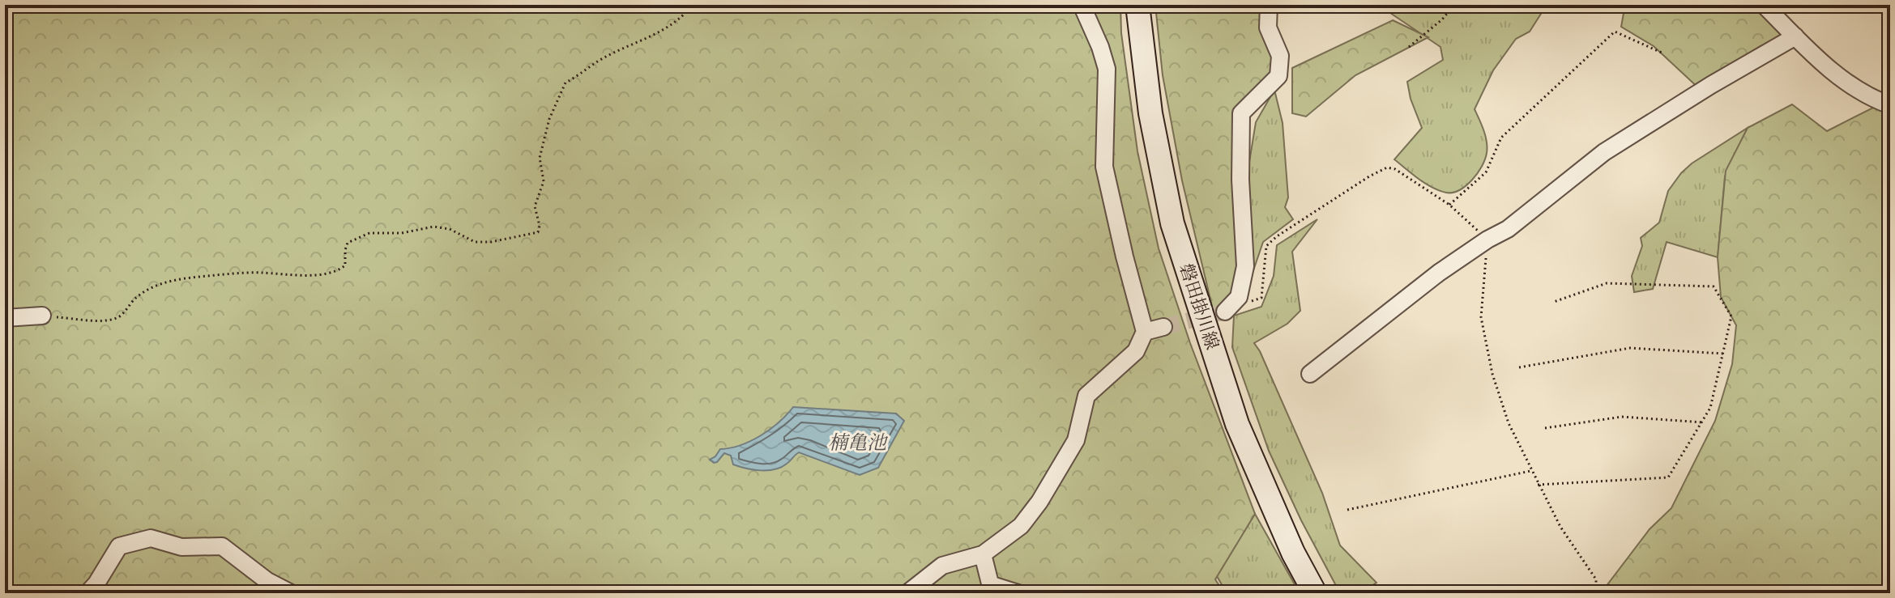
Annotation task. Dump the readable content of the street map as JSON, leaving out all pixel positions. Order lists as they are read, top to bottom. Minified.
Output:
{"streets":{"main road":["磐田掛川線"]},"water":["楠亀池"]}
